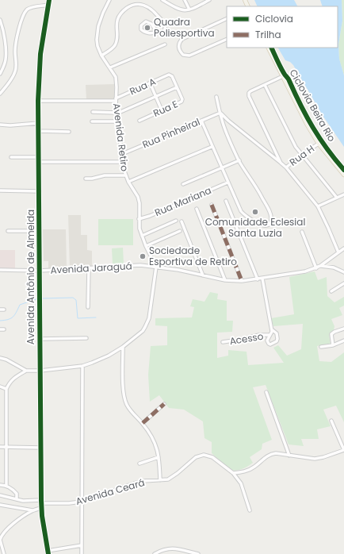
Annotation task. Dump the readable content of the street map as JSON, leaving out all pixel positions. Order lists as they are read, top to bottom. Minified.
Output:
{"streets":{"street":["Rua A","Rua E","Rua Pinheiral","Avenida Retiro","Rua H","Rua Mariana","Avenida Jaraguá","Avenida Antônio de Almeida","Acesso","Avenida Ceará"],"cycle path":["Ciclovia Beira Rio"]},"crossings":[["Rua A","Rua E"],["Rua A","Avenida Retiro"],["Rua Pinheiral","Avenida Retiro"],["Avenida Retiro","Rua Mariana"],["Avenida Retiro","Avenida Jaraguá"],["Avenida Jaraguá","Avenida Antônio de Almeida"],["Avenida Antônio de Almeida","Avenida Ceará"]],"places":["Quadra Poliesportiva","Comunidade Eclesial Santa Luzia","Sociedade Esportiva de Retiro"],"legend":["Ciclovia","Trilha"]}
